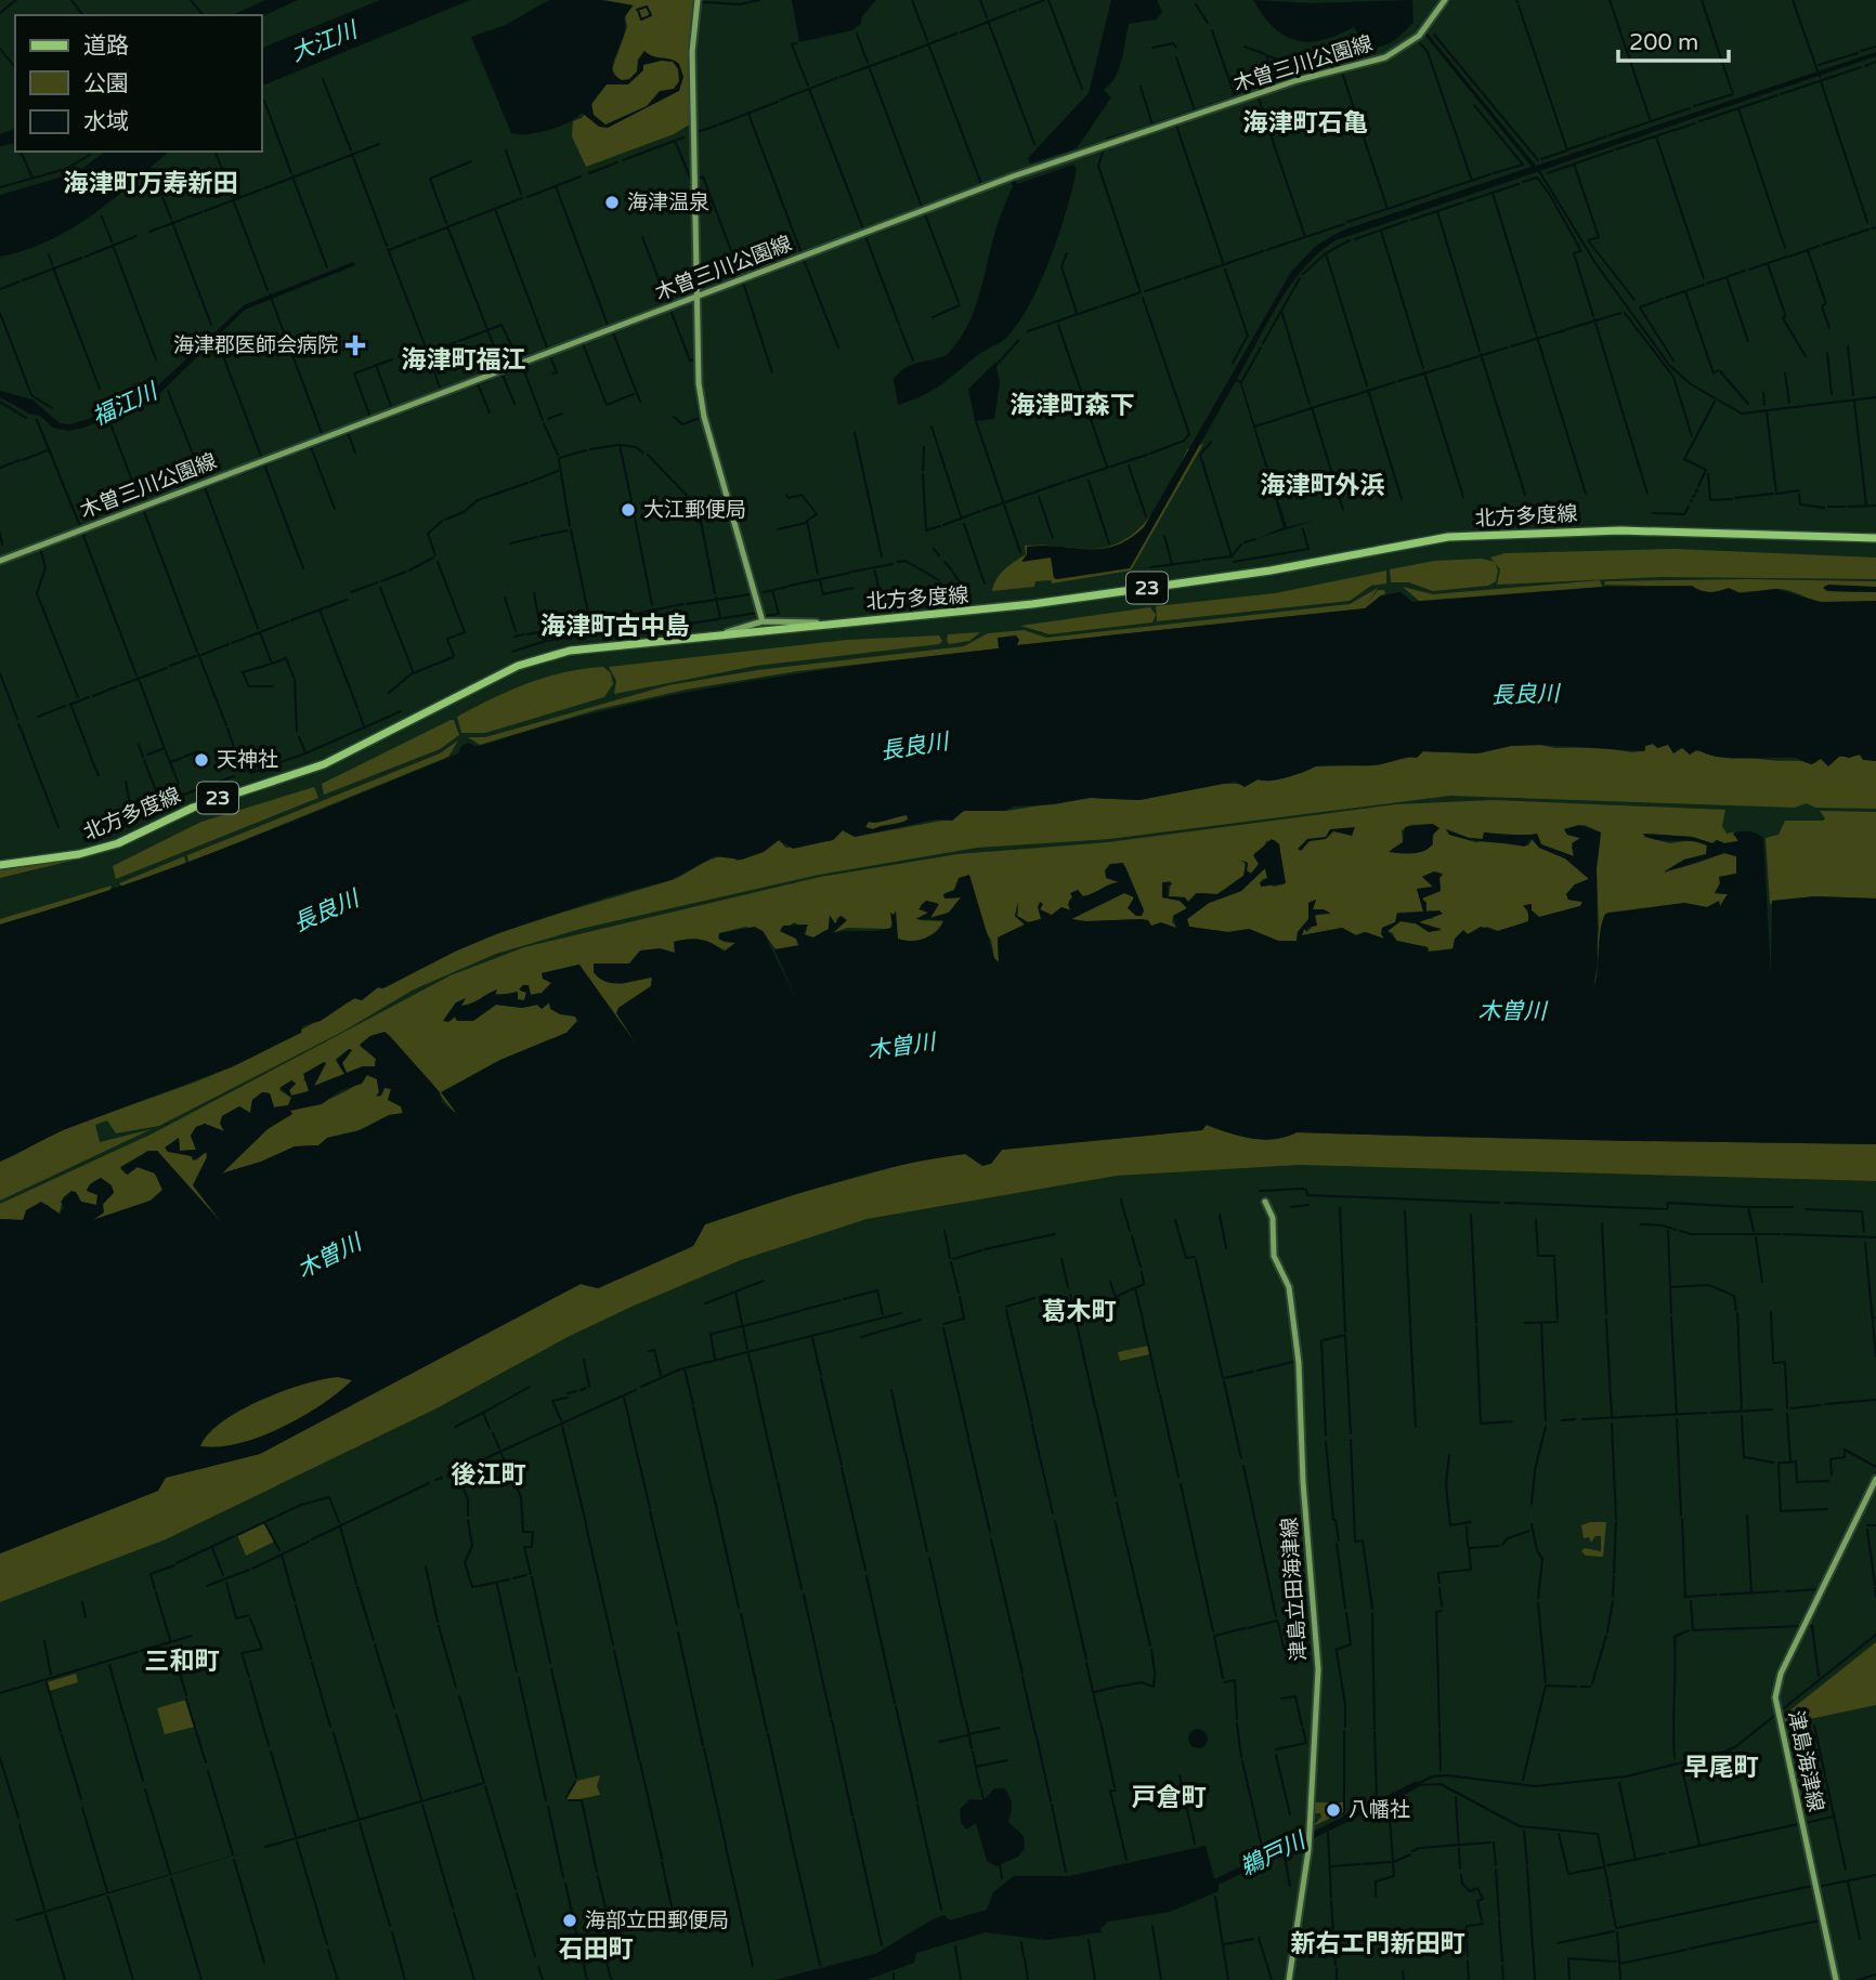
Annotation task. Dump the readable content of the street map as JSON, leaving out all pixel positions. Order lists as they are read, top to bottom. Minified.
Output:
{"streets":{"main road":["木曽三川公園線","北方多度線","23","津島立田海津線","津島海津線"]},"districts":["海津町石亀","海津町万寿新田","海津町福江","海津町森下","海津町外浜","海津町古中島","葛木町","後江町","三和町","早尾町","戸倉町","新右エ門新田町","石田町"],"water":["大江川","福江川","長良川","木曽川","鵜戸川"],"places":{"other":["海津温泉","大江郵便局","天神社","八幡社","海部立田郵便局"],"health":["海津郡医師会病院"]},"legend":["道路","公園","水域"],"scale_bar":"200 m"}
